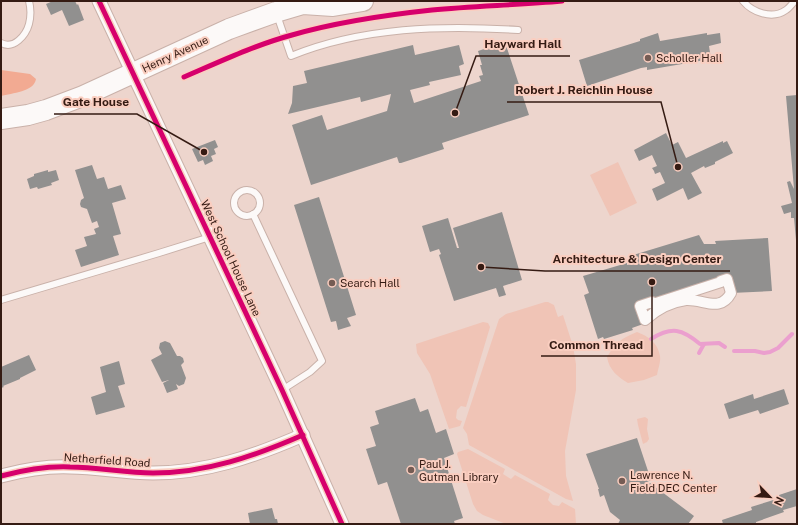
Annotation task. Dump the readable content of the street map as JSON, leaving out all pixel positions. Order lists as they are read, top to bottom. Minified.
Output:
{"streets":{"main road":["Henry Avenue"],"street":["West School House Lane","Netherfield Road"]},"crossings":[["Henry Avenue","West School House Lane"],["West School House Lane","Netherfield Road"]],"places":["Scholler Hall","Hayward Hall","Gate House","Robert J. Reichlin House","Architecture & Design Center","Common Thread","Search Hall","Paul J. Gutman Library","Lawrence N. Field DEC Center"],"north":"bottom right"}
